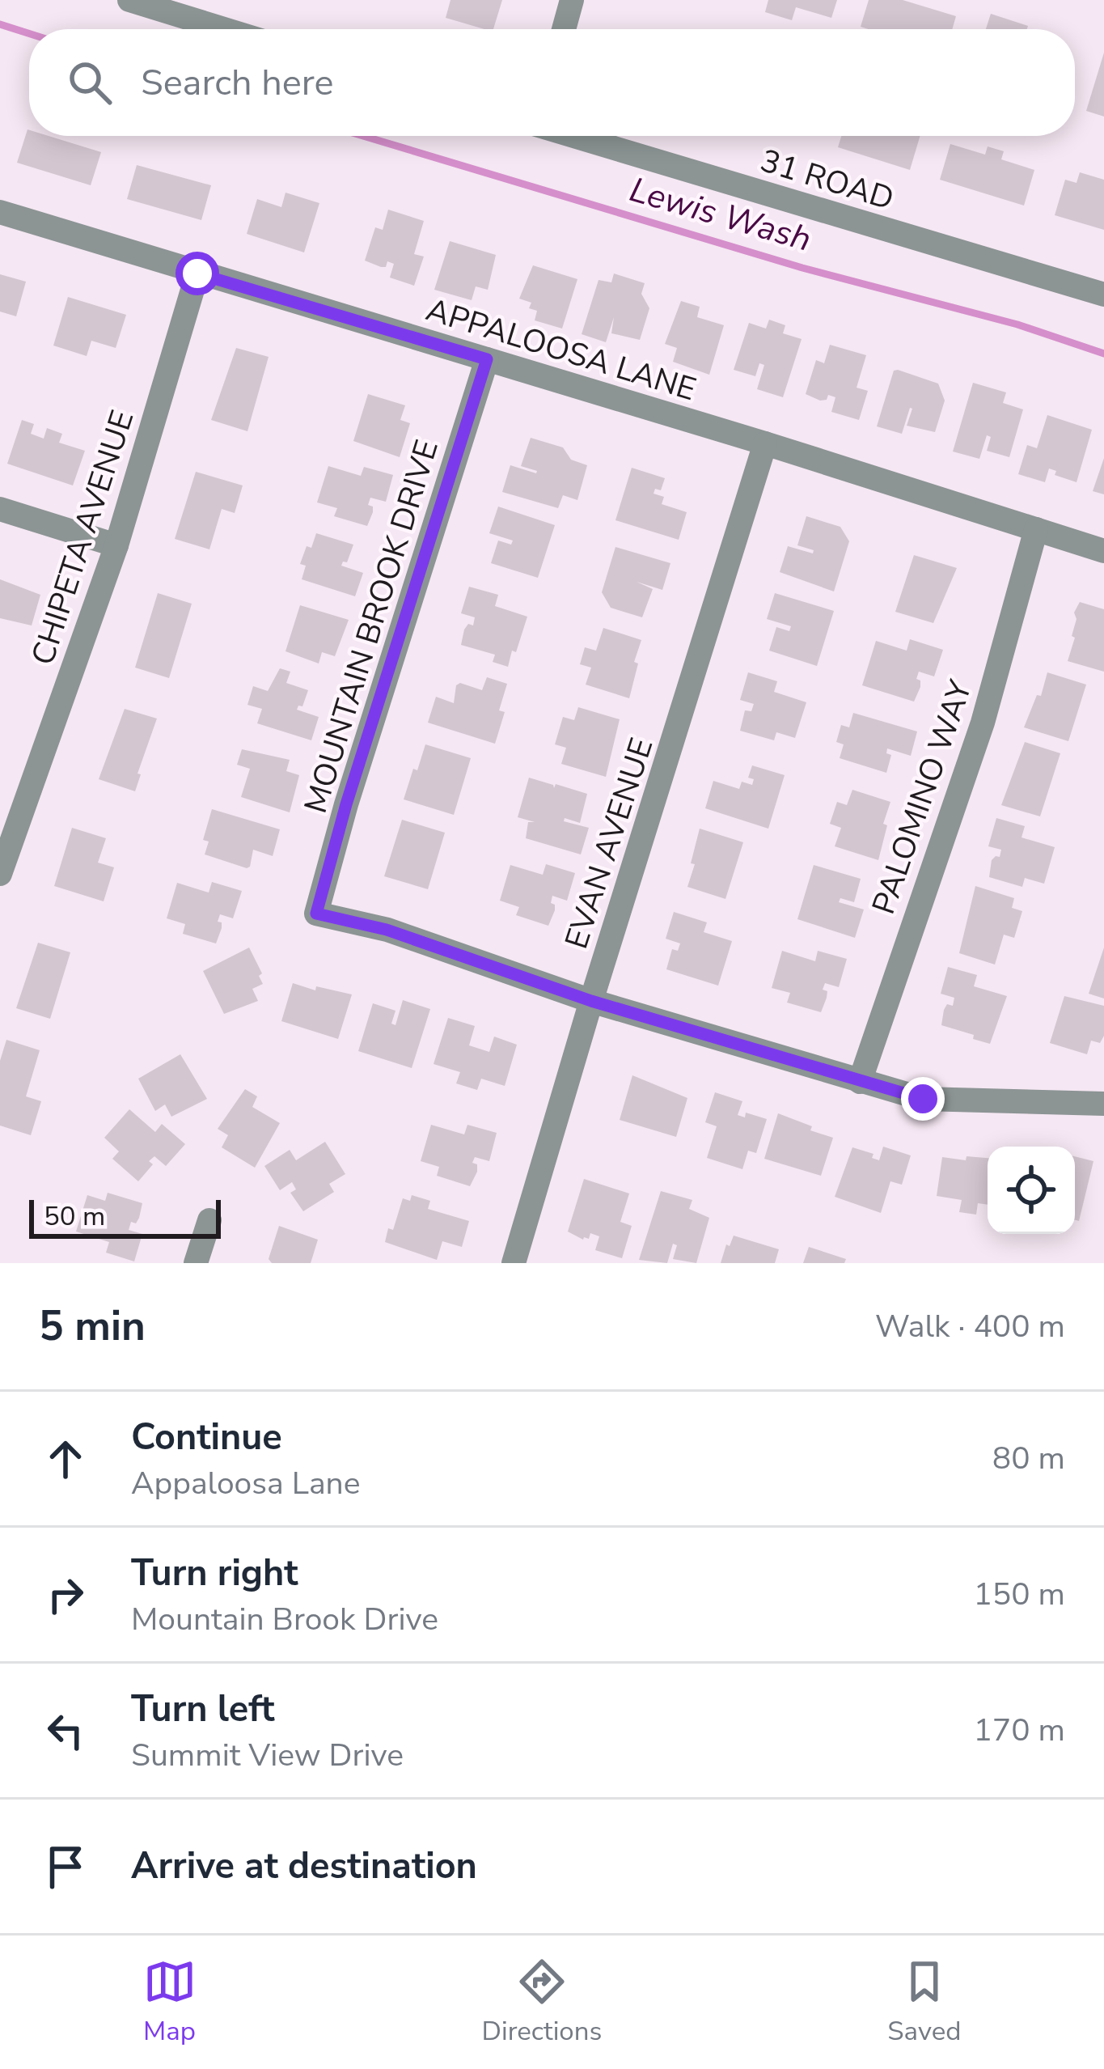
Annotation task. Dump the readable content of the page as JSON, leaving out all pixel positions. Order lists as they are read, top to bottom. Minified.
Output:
{"streets":{"street":["31 ROAD","APPALOOSA LANE","CHIPETA AVENUE","MOUNTAIN BROOK DRIVE","PALOMINO WAY","EVAN AVENUE"]},"crossings":[["APPALOOSA LANE","CHIPETA AVENUE"],["APPALOOSA LANE","MOUNTAIN BROOK DRIVE"],["APPALOOSA LANE","PALOMINO WAY"],["APPALOOSA LANE","EVAN AVENUE"],["MOUNTAIN BROOK DRIVE","EVAN AVENUE"]],"water":["Lewis Wash"],"scale_bar":"50 m","page":{"search":"Search here","scale":"50 m","heading":["5 min","Walk · 400 m"],"list":[["Continue","Appaloosa Lane","80 m"],["Turn right","Mountain Brook Drive","150 m"],["Turn left","Summit View Drive","170 m"],"Arrive at destination"],"nav":["Map","Directions","Saved"]}}
